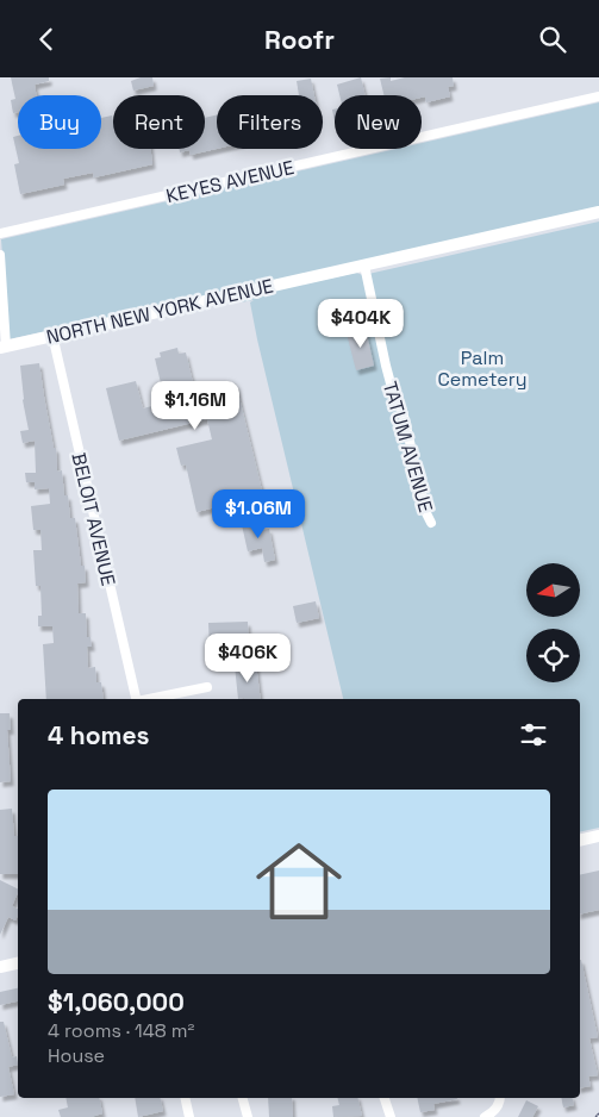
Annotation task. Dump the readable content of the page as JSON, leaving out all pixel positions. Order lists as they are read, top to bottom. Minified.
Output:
{"streets":{"street":["KEYES AVENUE","NORTH NEW YORK AVENUE","TATUM AVENUE","BELOIT AVENUE"]},"crossings":[["NORTH NEW YORK AVENUE","TATUM AVENUE"],["NORTH NEW YORK AVENUE","BELOIT AVENUE"]],"parks":["Palm Cemetery"],"north":"left","page":{"header":"Roofr","chip":["Buy","Rent","Filters","New"],"price":["$404K","$1.16M","$1.06M","$406K"],"heading":"4 homes","list":[{"name":"$1,060,000","note":"4 rooms · 148 m² · House"}]}}
